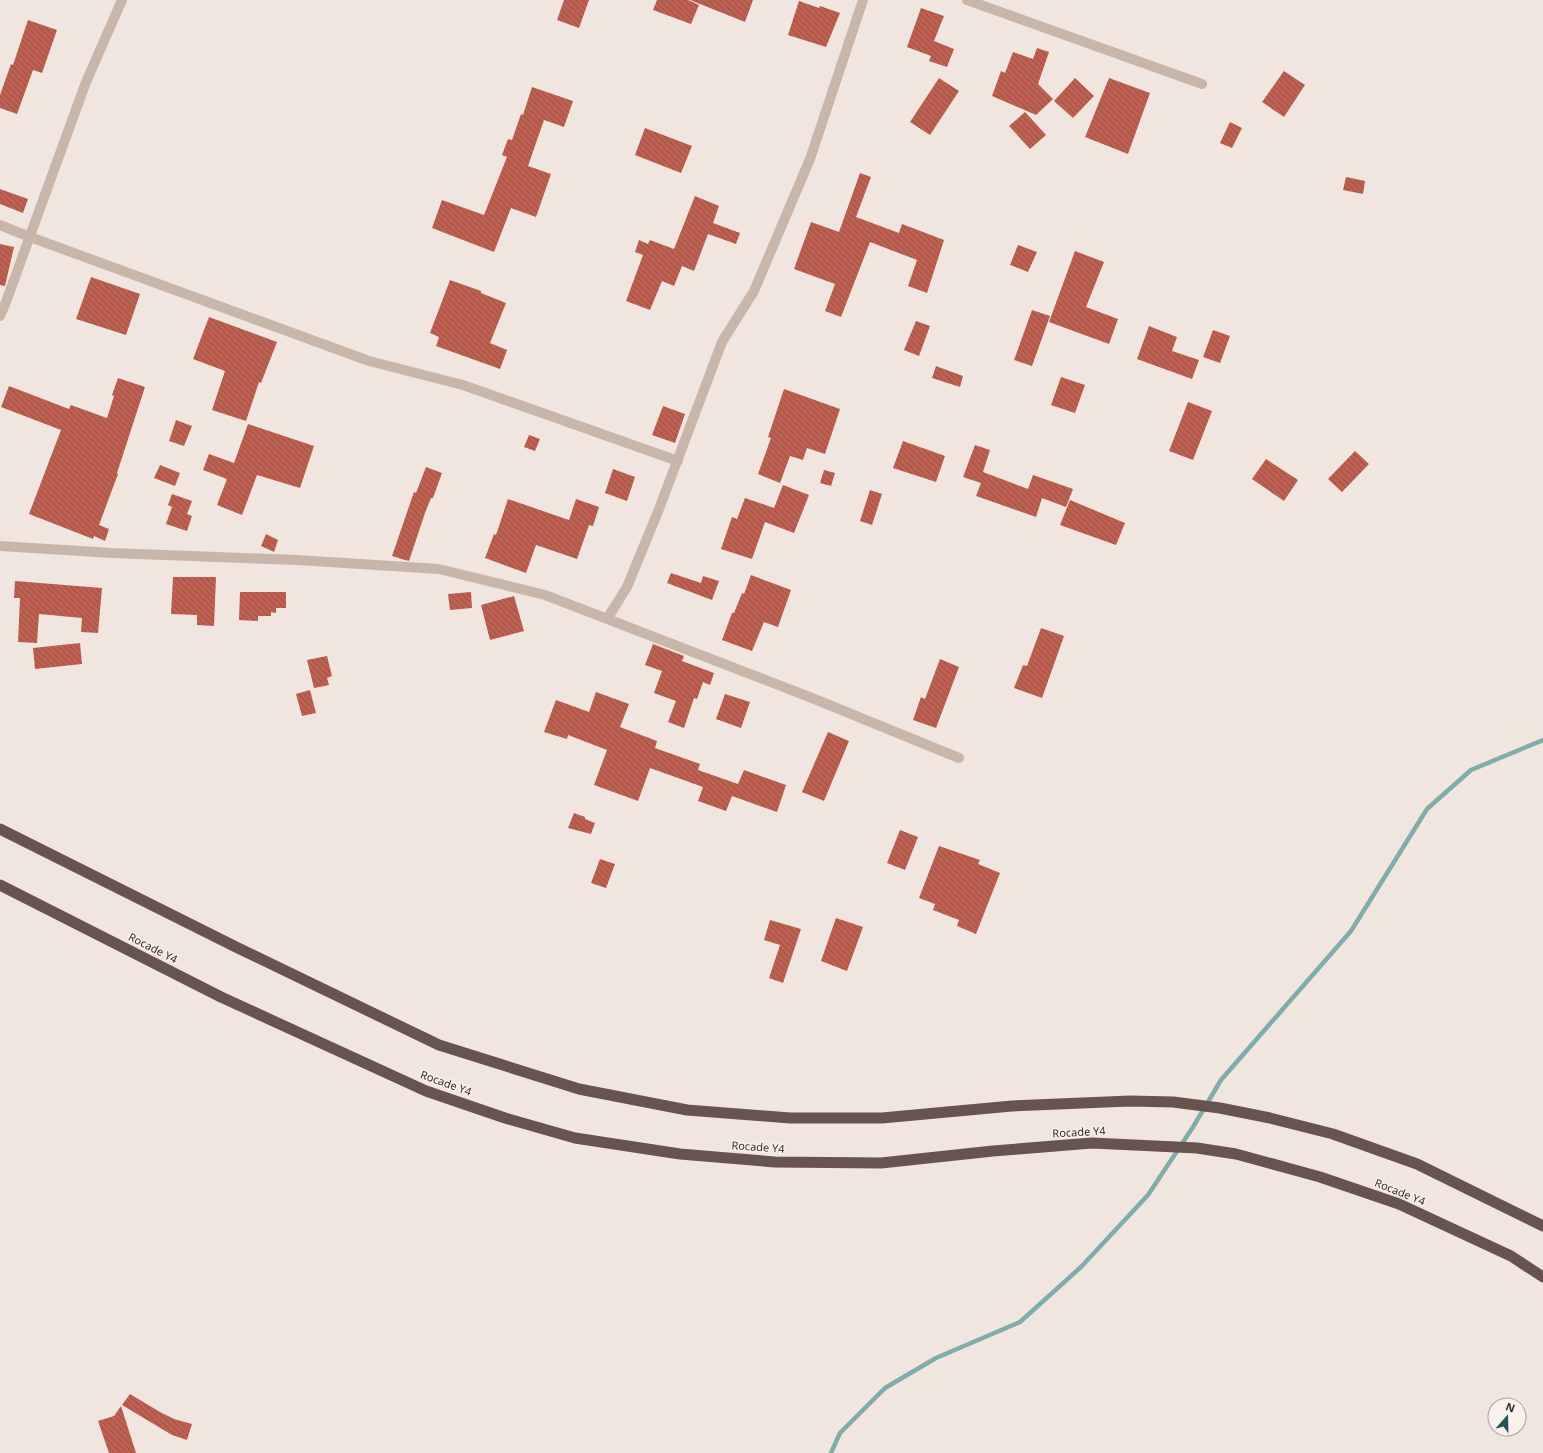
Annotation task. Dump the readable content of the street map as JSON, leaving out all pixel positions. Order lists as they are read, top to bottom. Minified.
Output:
{"streets":{"highway":["Rocade Y4"]},"north":"top"}
